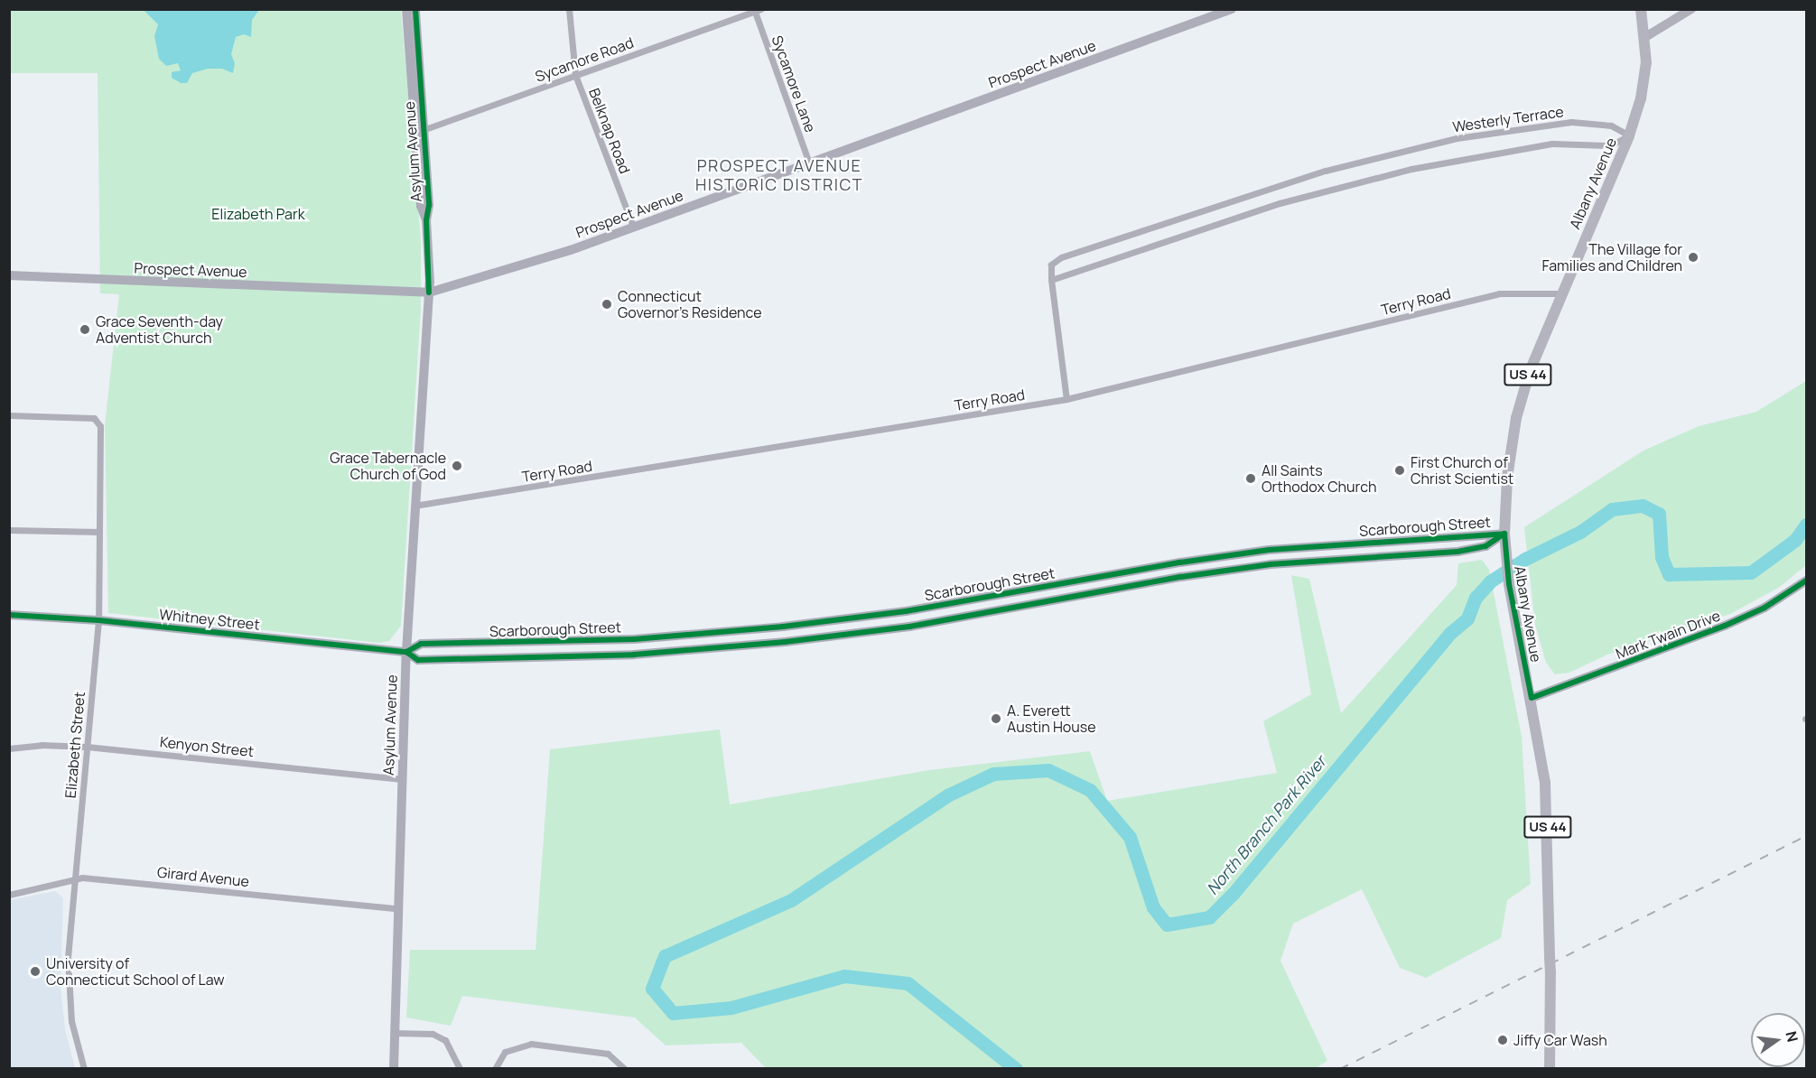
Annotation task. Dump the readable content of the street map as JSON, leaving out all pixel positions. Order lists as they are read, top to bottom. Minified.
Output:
{"streets":{"highway":["Albany Avenue","US 44"],"main road":["Prospect Avenue","Asylum Avenue","Scarborough Street","Whitney Street","Mark Twain Drive"],"street":["Sycamore Road","Sycamore Lane","Westerly Terrace","Belknap Road","Terry Road","Elizabeth Street","Kenyon Street","Girard Avenue"]},"crossings":[["Sycamore Road","Sycamore Lane"],["Sycamore Road","Belknap Road"],["Sycamore Road","Asylum Avenue"],["Prospect Avenue","Sycamore Lane"],["Prospect Avenue","Belknap Road"],["Prospect Avenue","Asylum Avenue"],["Westerly Terrace","Albany Avenue"],["Westerly Terrace","Terry Road"],["Asylum Avenue","Terry Road"],["Asylum Avenue","Scarborough Street"],["Asylum Avenue","Whitney Street"],["Asylum Avenue","Kenyon Street"],["Asylum Avenue","Girard Avenue"],["Albany Avenue","Terry Road"],["Albany Avenue","Scarborough Street"],["Albany Avenue","Mark Twain Drive"],["Scarborough Street","Whitney Street"],["Whitney Street","Elizabeth Street"],["Elizabeth Street","Kenyon Street"],["Elizabeth Street","Girard Avenue"]],"districts":["PROSPECT AVENUE HISTORIC DISTRICT"],"water":["North Branch Park River"],"parks":["Elizabeth Park"],"places":["The Village for Families and Children","Connecticut Governor's Residence","Grace Seventh-day Adventist Church","Grace Tabernacle Church of God","First Church of Christ Scientist","All Saints Orthodox Church","A. Everett Austin House","University of Connecticut School of Law","Jiffy Car Wash"],"north":"right"}
